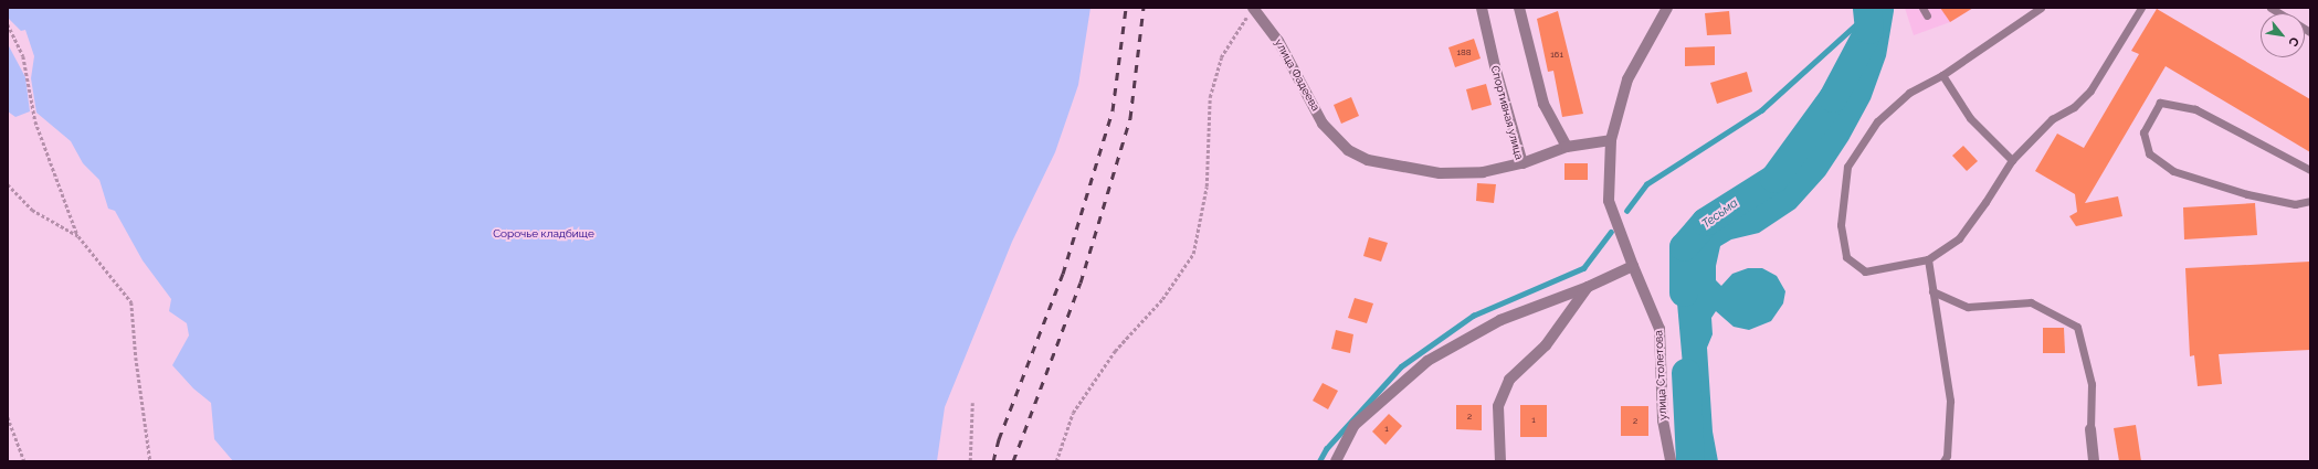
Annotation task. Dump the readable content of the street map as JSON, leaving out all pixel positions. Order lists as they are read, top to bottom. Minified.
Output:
{"streets":{"street":["улица Фадеева","Спортивная улица","улица Столетова"]},"crossings":[["улица Фадеева","Спортивная улица"]],"water":["Тесьма"],"parks":["Сорочье кладбище"],"house_numbers":["188","161","2","1","2","1"],"north":"bottom right"}
